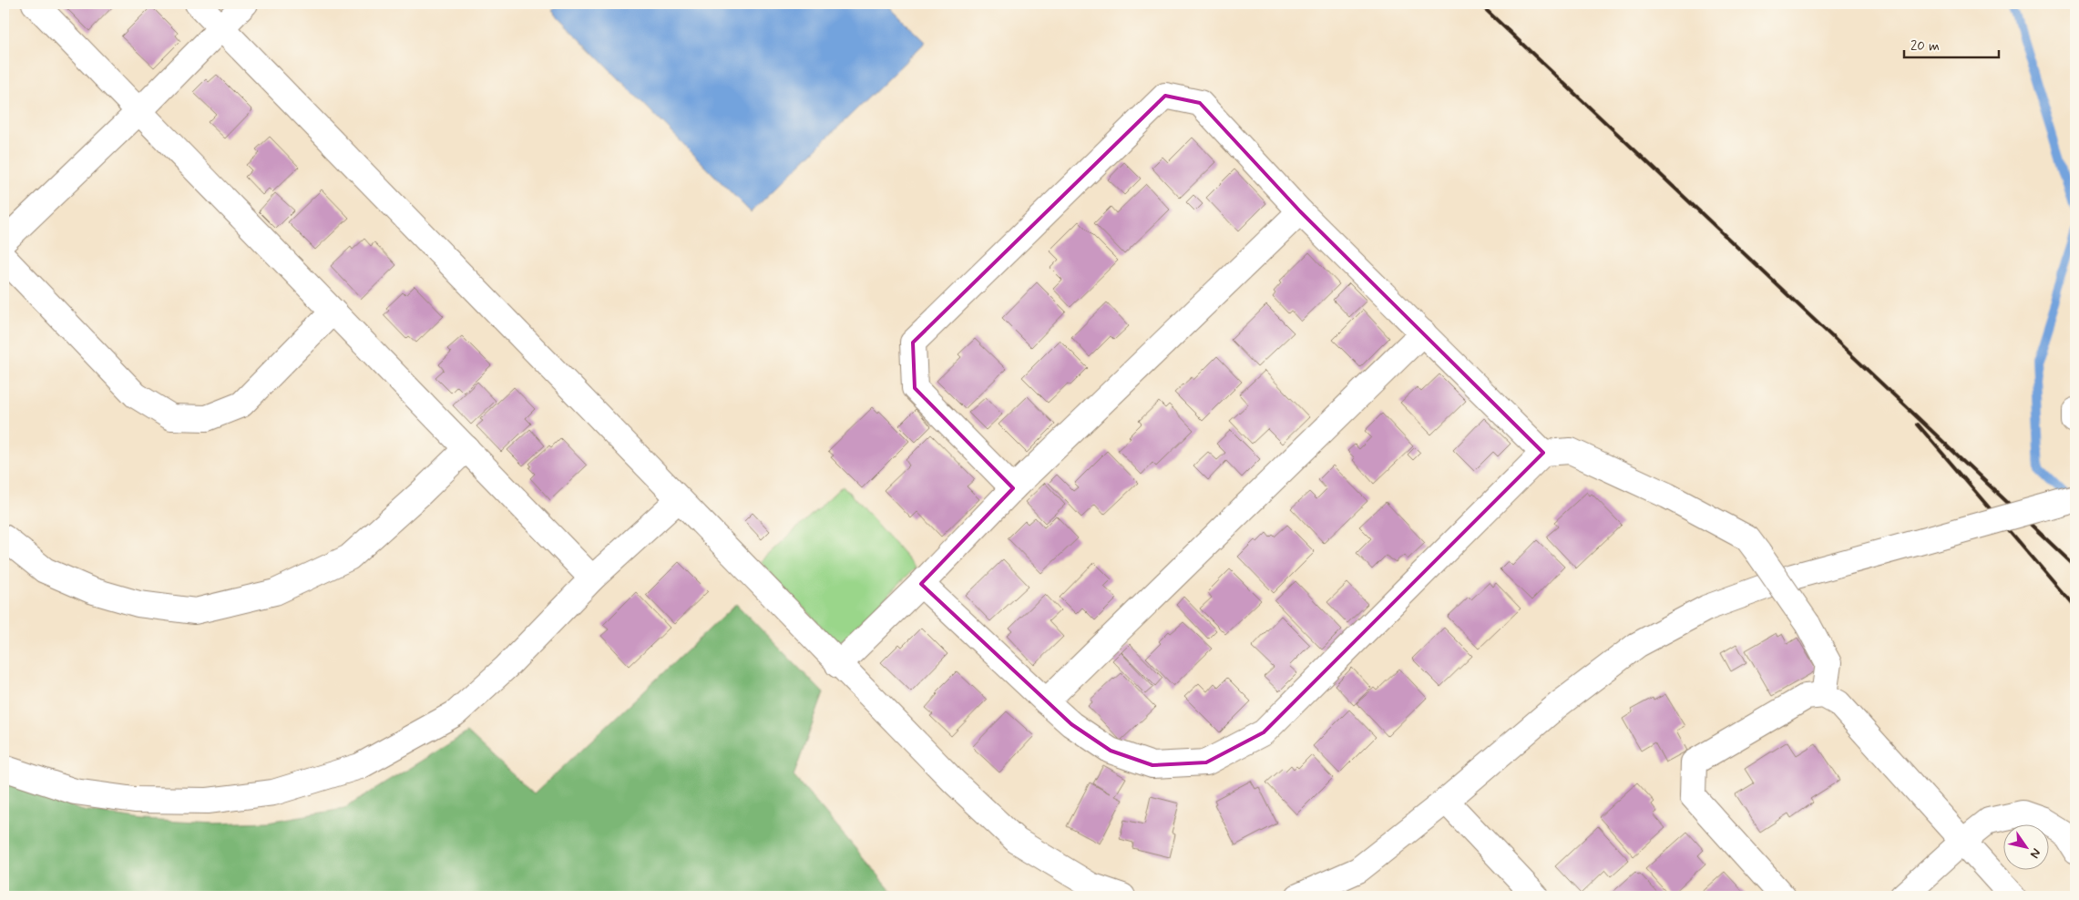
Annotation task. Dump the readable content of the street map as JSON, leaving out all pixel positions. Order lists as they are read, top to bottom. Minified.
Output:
{"scale_bar":"20 m","north":"bottom right"}
